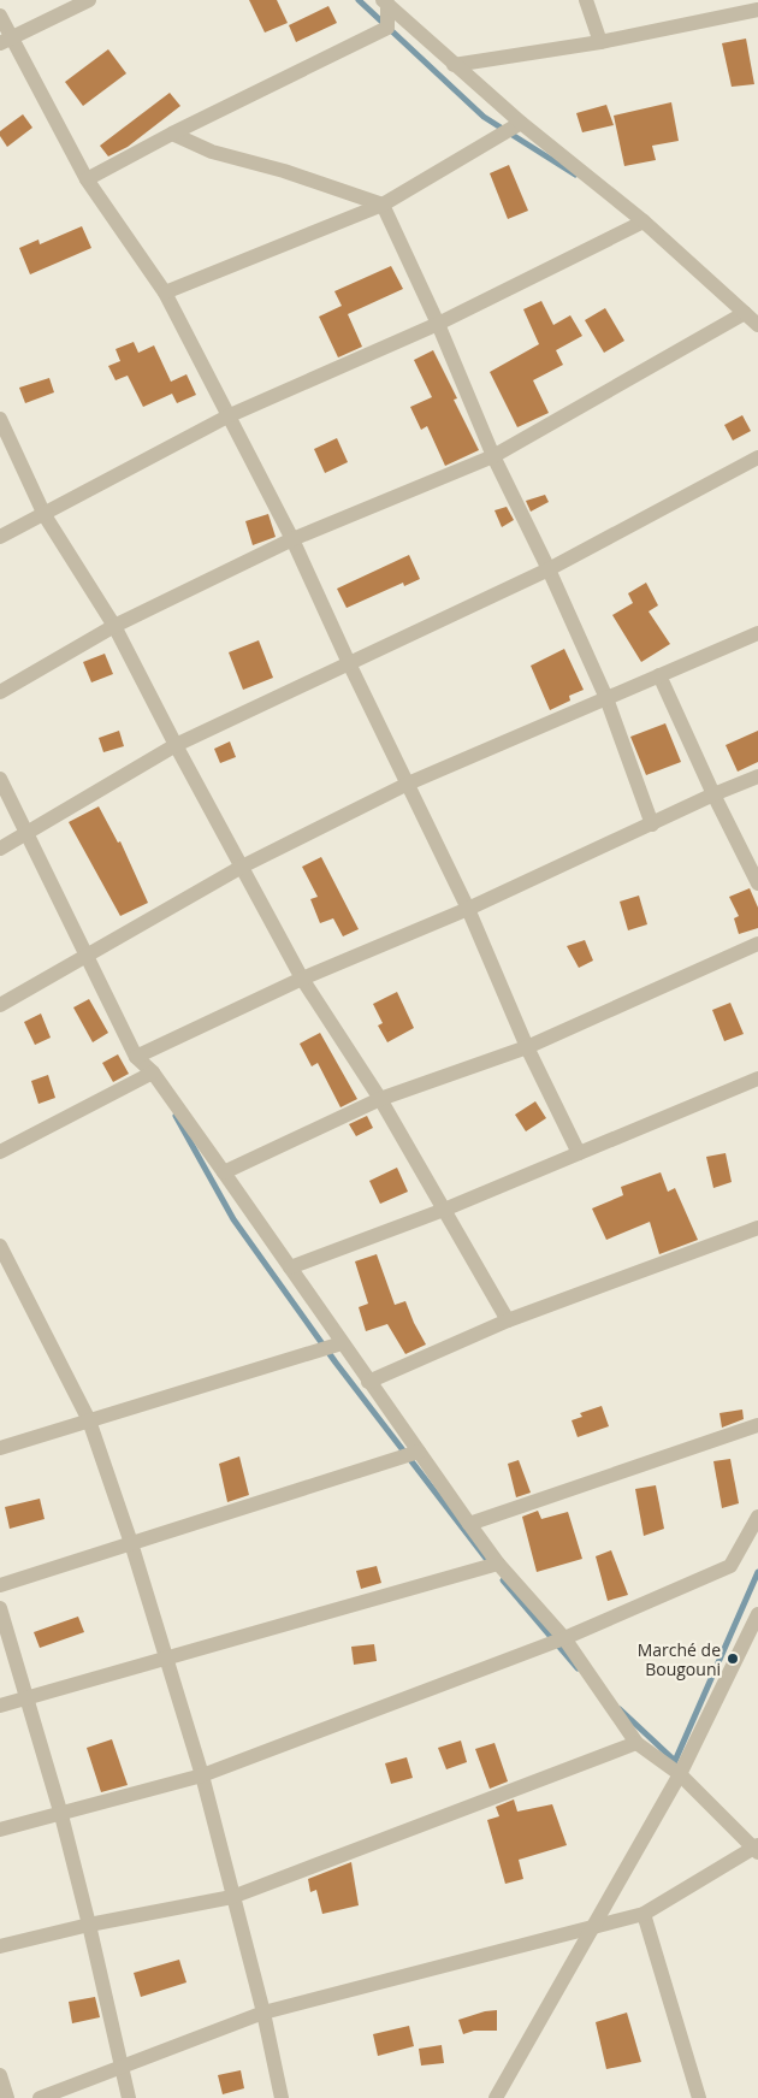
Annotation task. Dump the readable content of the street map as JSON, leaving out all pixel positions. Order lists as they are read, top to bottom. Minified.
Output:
{"places":["Marché de Bougouni"]}
